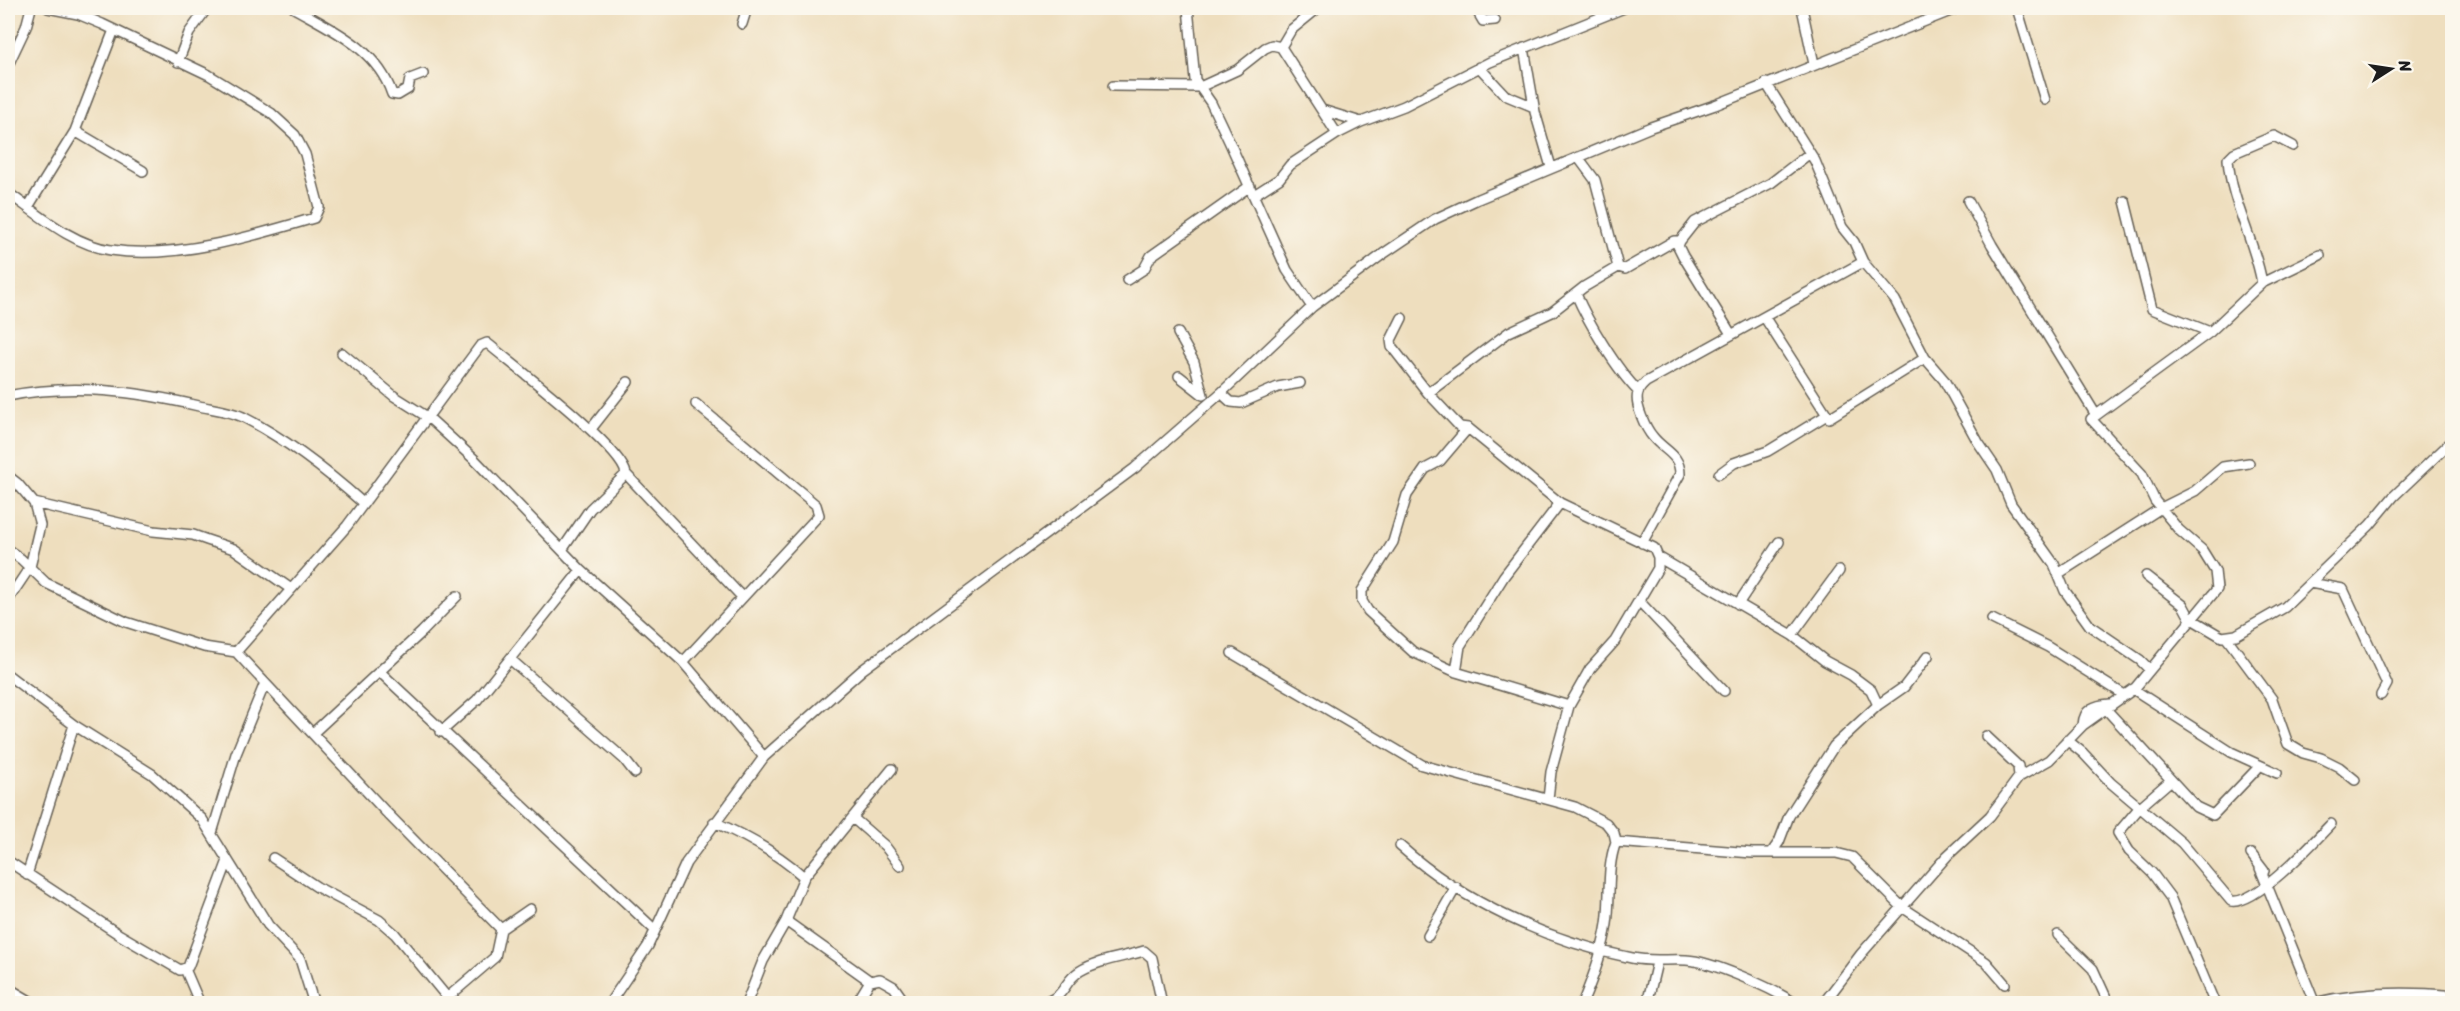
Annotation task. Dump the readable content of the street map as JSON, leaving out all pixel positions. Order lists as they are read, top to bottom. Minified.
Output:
{"north":"right"}
